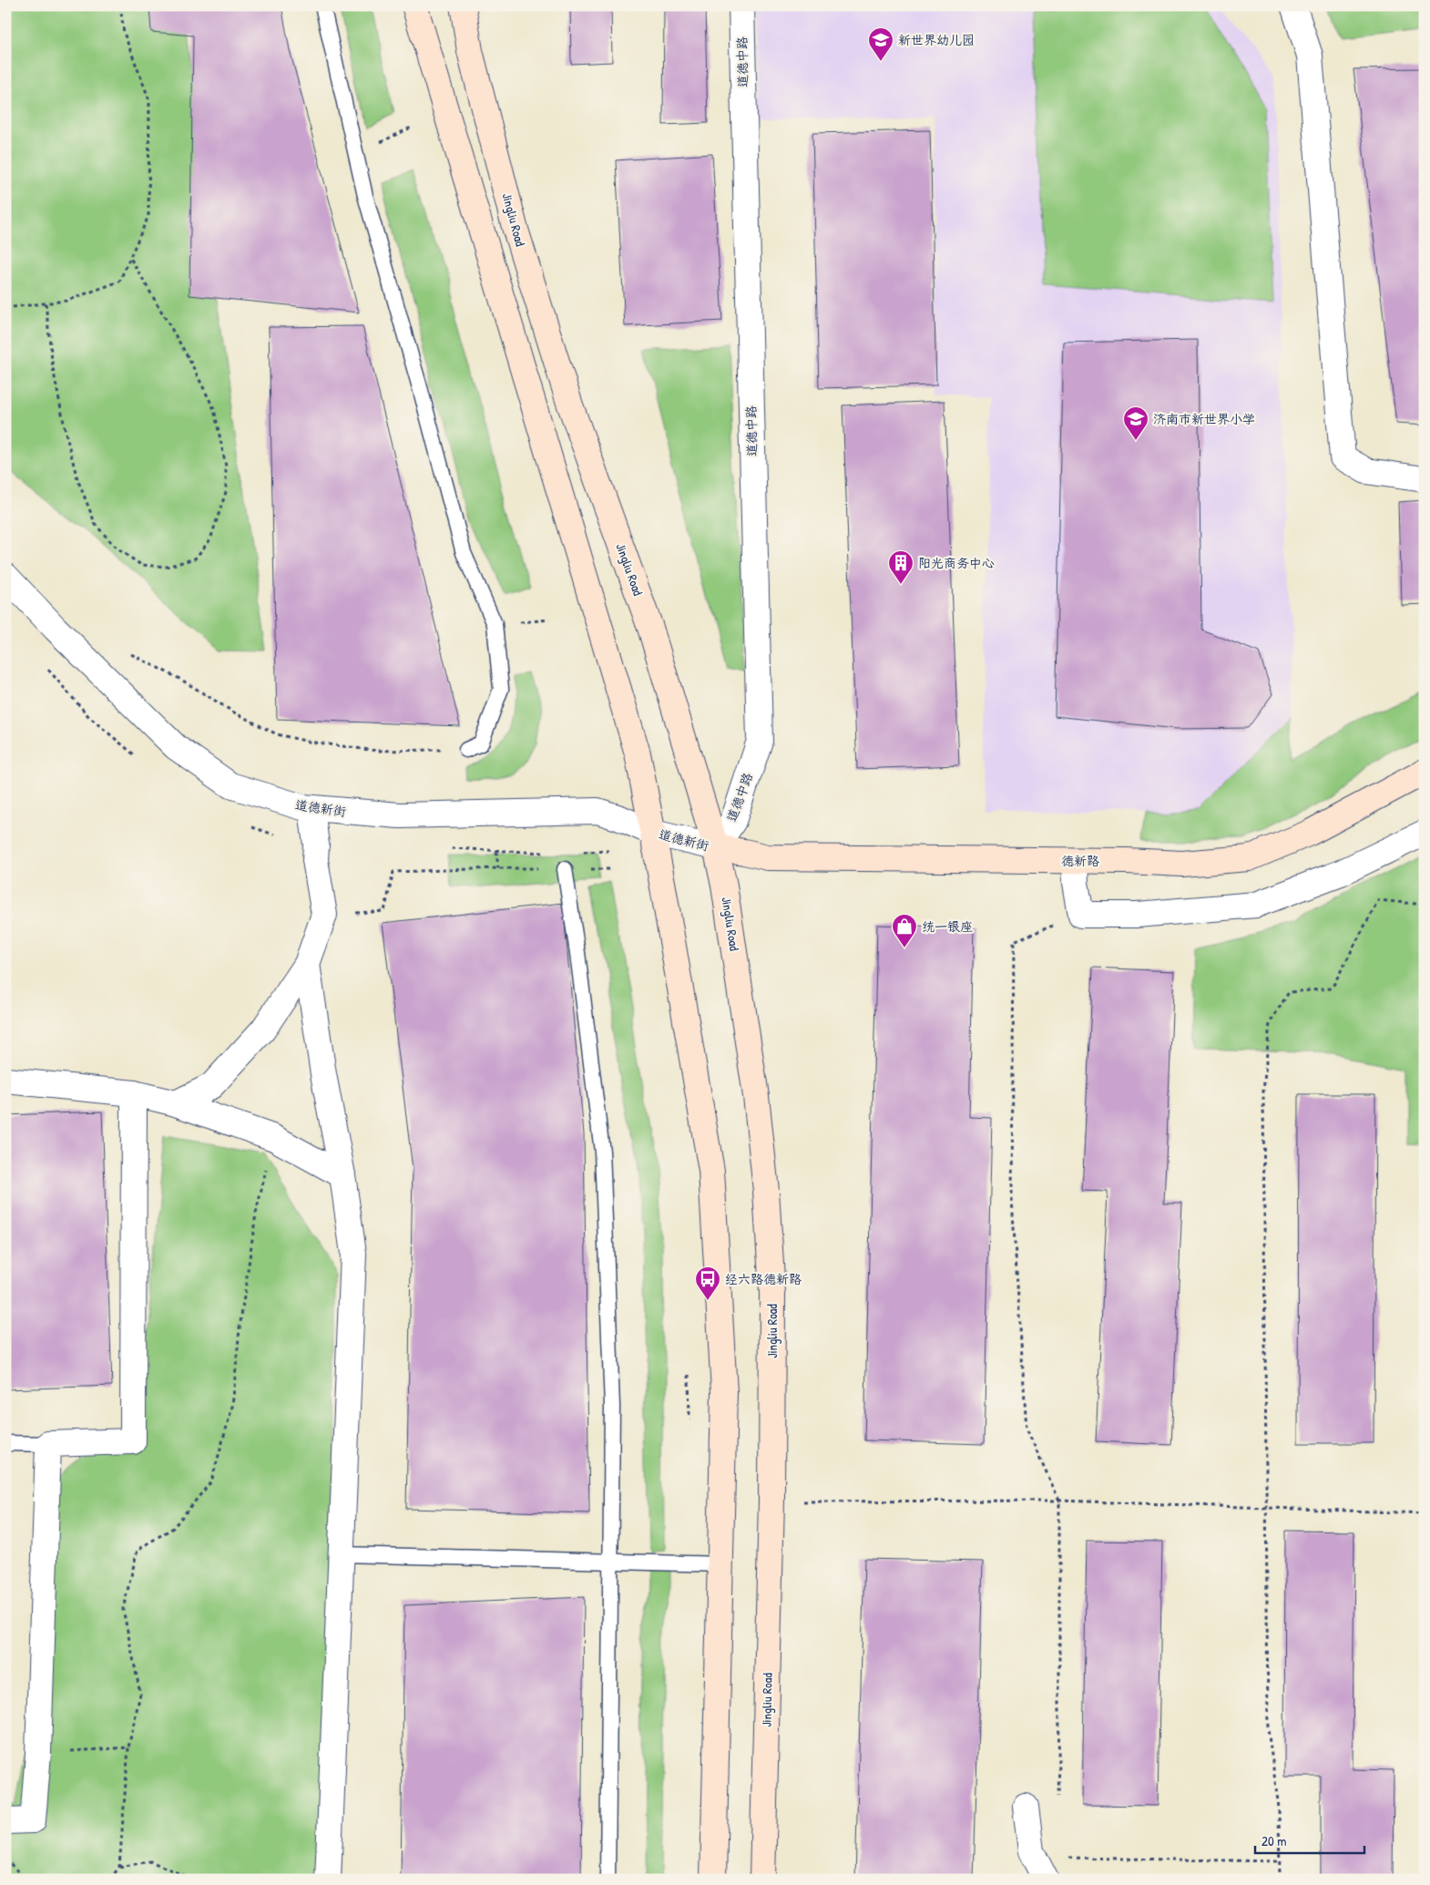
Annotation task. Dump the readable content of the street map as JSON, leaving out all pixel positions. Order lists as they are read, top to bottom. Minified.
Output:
{"streets":{"main road":["Jingliu Road","德新路"],"street":["道德中路","道德新街"]},"crossings":[["道德中路","Jingliu Road"],["道德中路","道德新街"],["道德中路","德新路"],["Jingliu Road","道德新街"],["Jingliu Road","德新路"],["道德新街","德新路"]],"places":{"school or university":["新世界幼儿园","济南市新世界小学"],"building":["阳光商务中心"],"shop":["统一银座"],"bus stop":["经六路德新路"]},"scale_bar":"20 m"}
